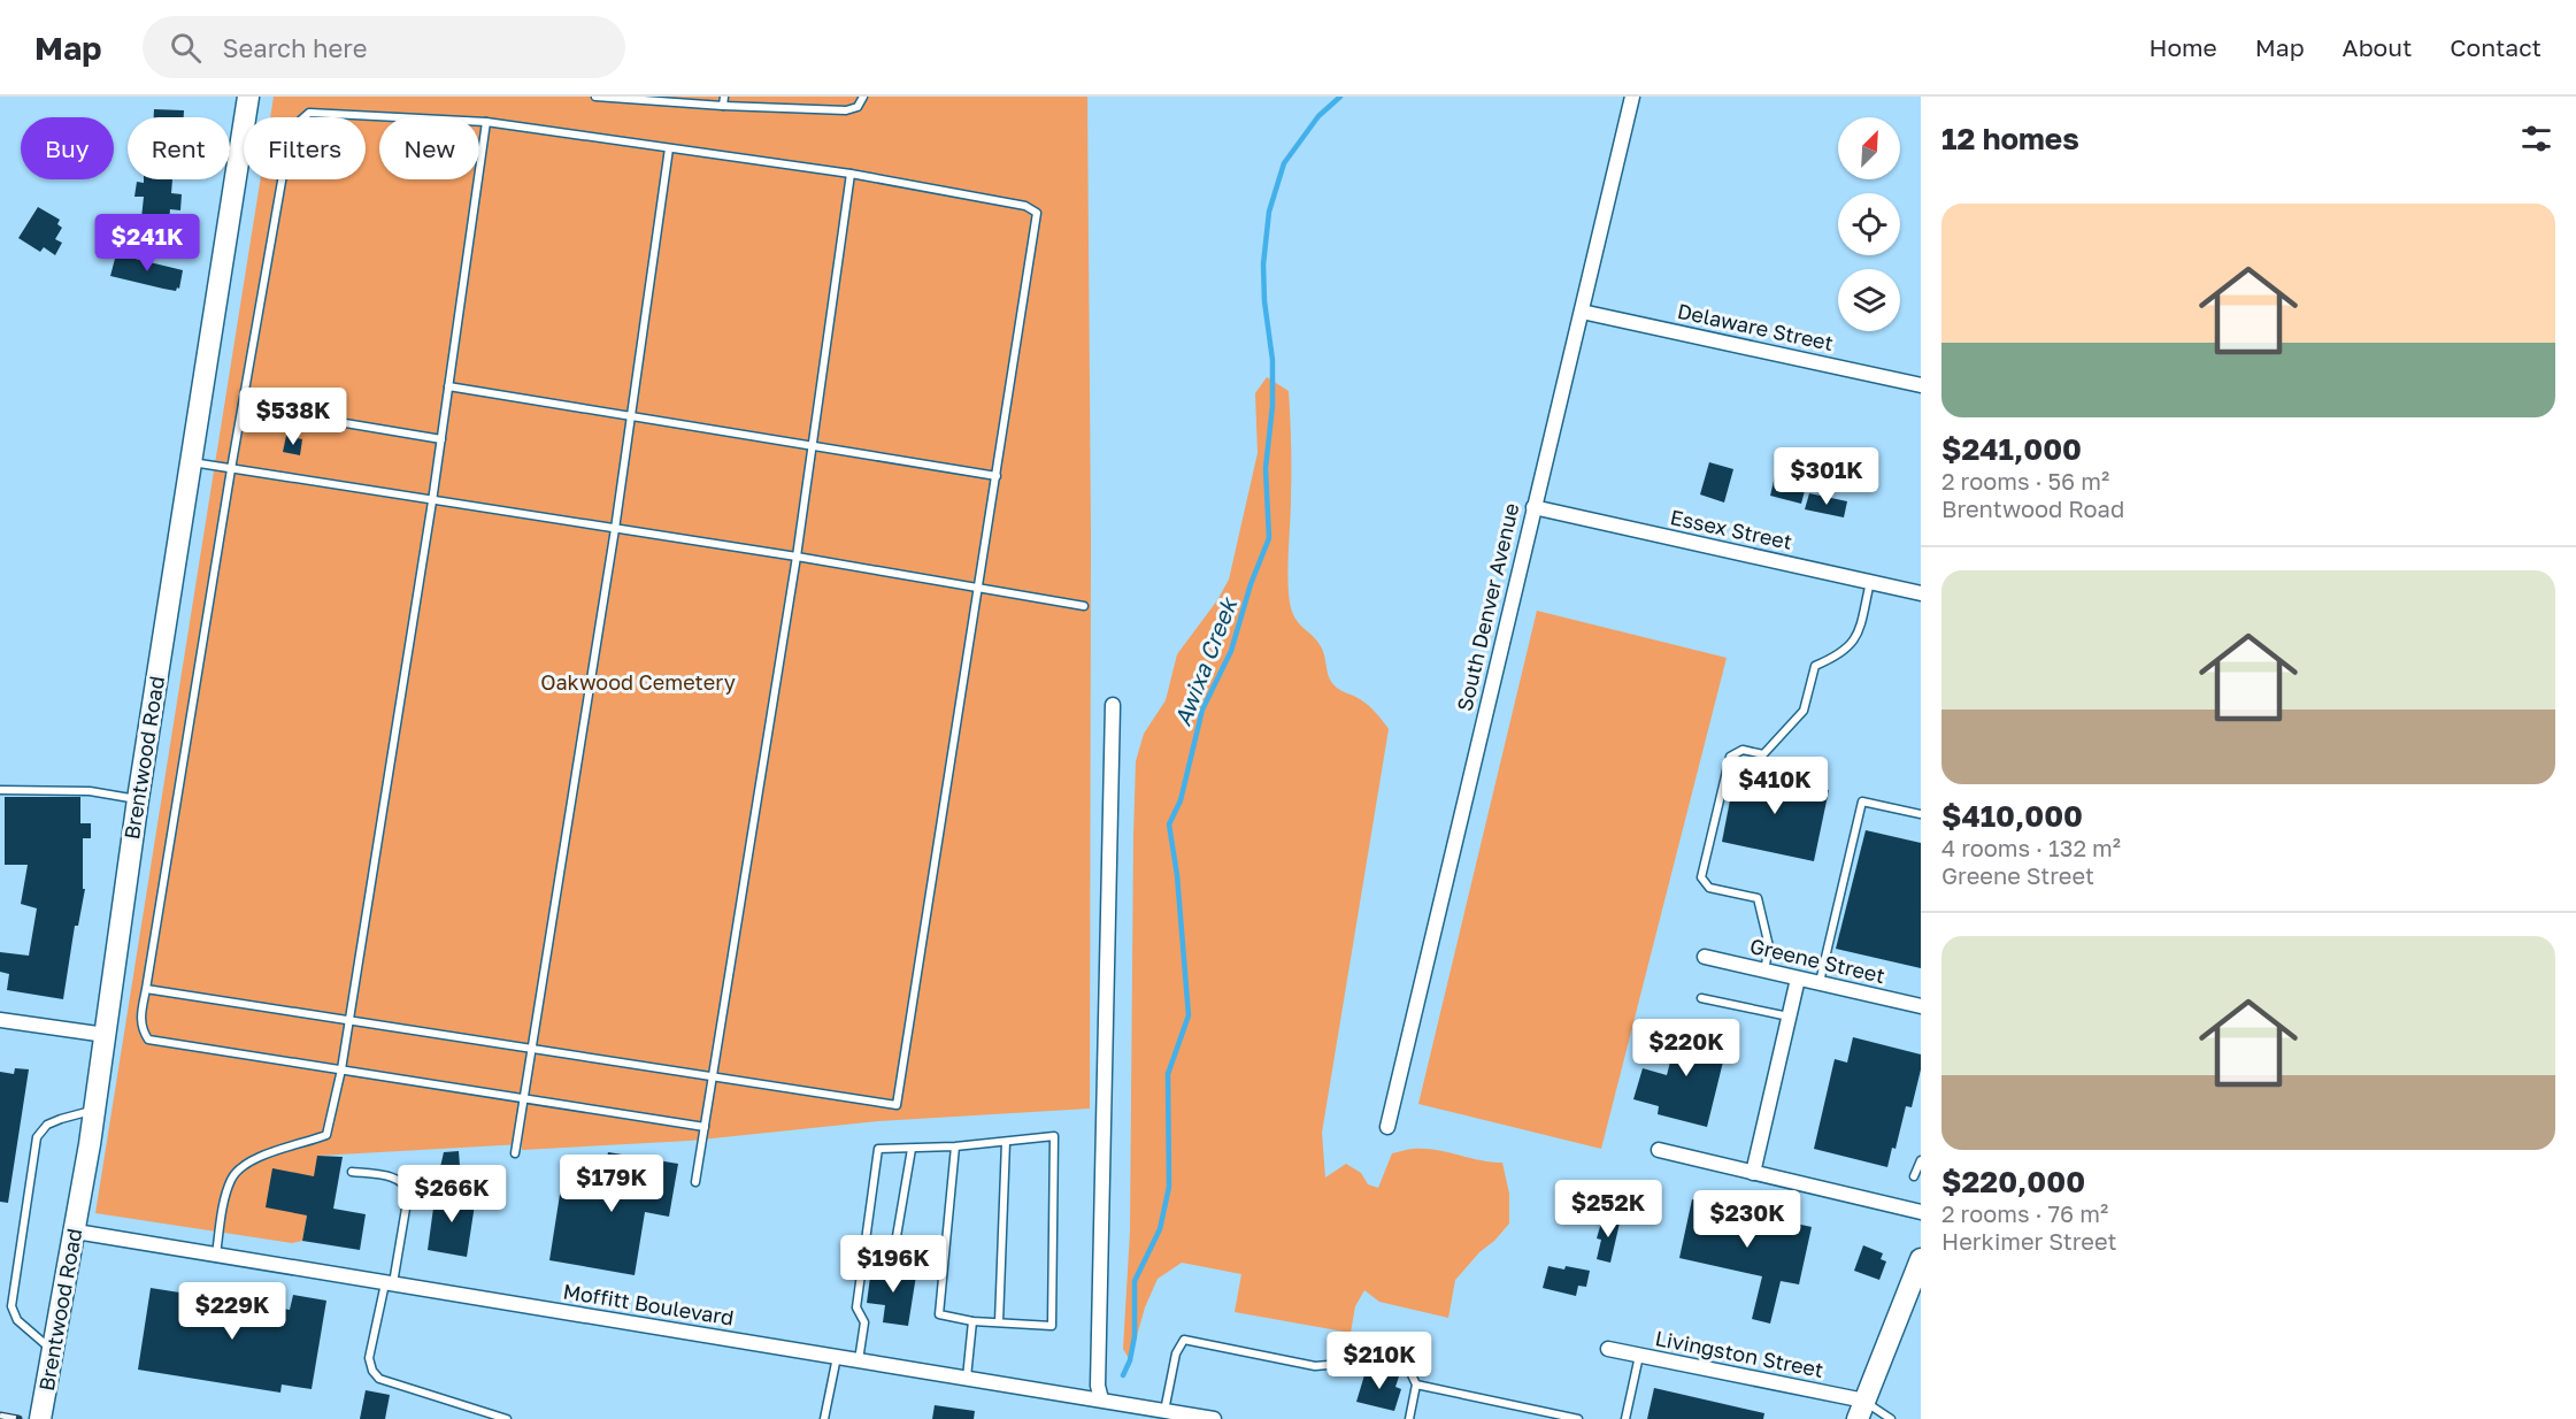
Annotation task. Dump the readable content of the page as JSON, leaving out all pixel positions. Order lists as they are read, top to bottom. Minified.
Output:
{"streets":{"street":["Delaware Street","Essex Street","South Denver Avenue","Brentwood Road","Greene Street","Moffitt Boulevard","Livingston Street"]},"crossings":[["Delaware Street","South Denver Avenue"],["Essex Street","South Denver Avenue"],["Brentwood Road","Moffitt Boulevard"]],"water":["Awixa Creek"],"parks":["Oakwood Cemetery"],"north":"top right","page":{"header":"Map","search":"Search here","nav":["Home","Map","About","Contact"],"heading":"12 homes","chip":["Buy","Rent","Filters","New"],"list":[{"name":"$241,000","note":"2 rooms · 56 m² · Brentwood Road"},{"name":"$410,000","note":"4 rooms · 132 m² · Greene Street"},{"name":"$220,000","note":"2 rooms · 76 m² · Herkimer Street"}],"price":["$241K","$538K","$301K","$410K","$220K","$179K","$266K","$252K","$230K","$196K","$229K","$210K"]}}
